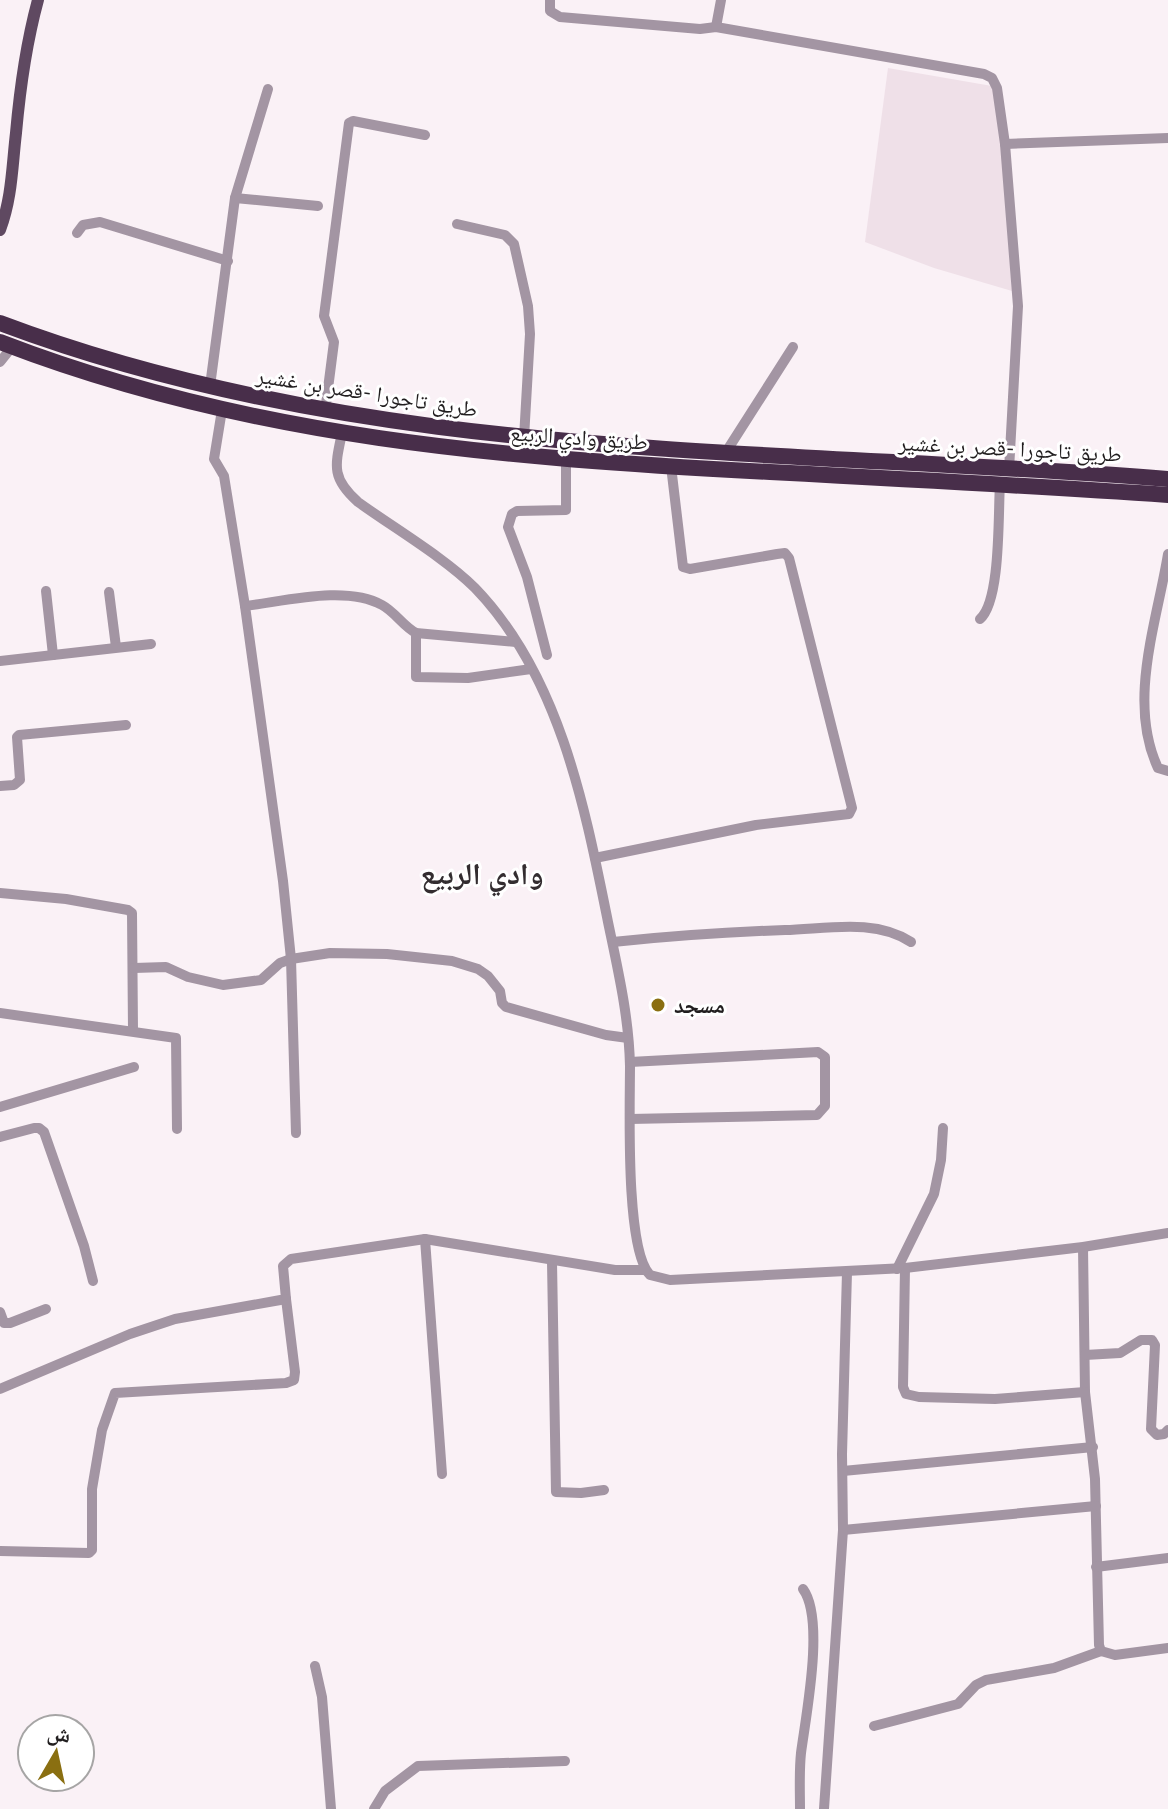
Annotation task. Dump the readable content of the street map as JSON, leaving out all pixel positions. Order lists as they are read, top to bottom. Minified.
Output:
{"streets":{"highway":["طريق تاجورا -قصر بن غشير","طريق وادي الربيع"]},"crossings":[["طريق تاجورا -قصر بن غشير","طريق وادي الربيع"]],"districts":["وادي الربيع"],"places":["مسجد"],"north":"top"}
